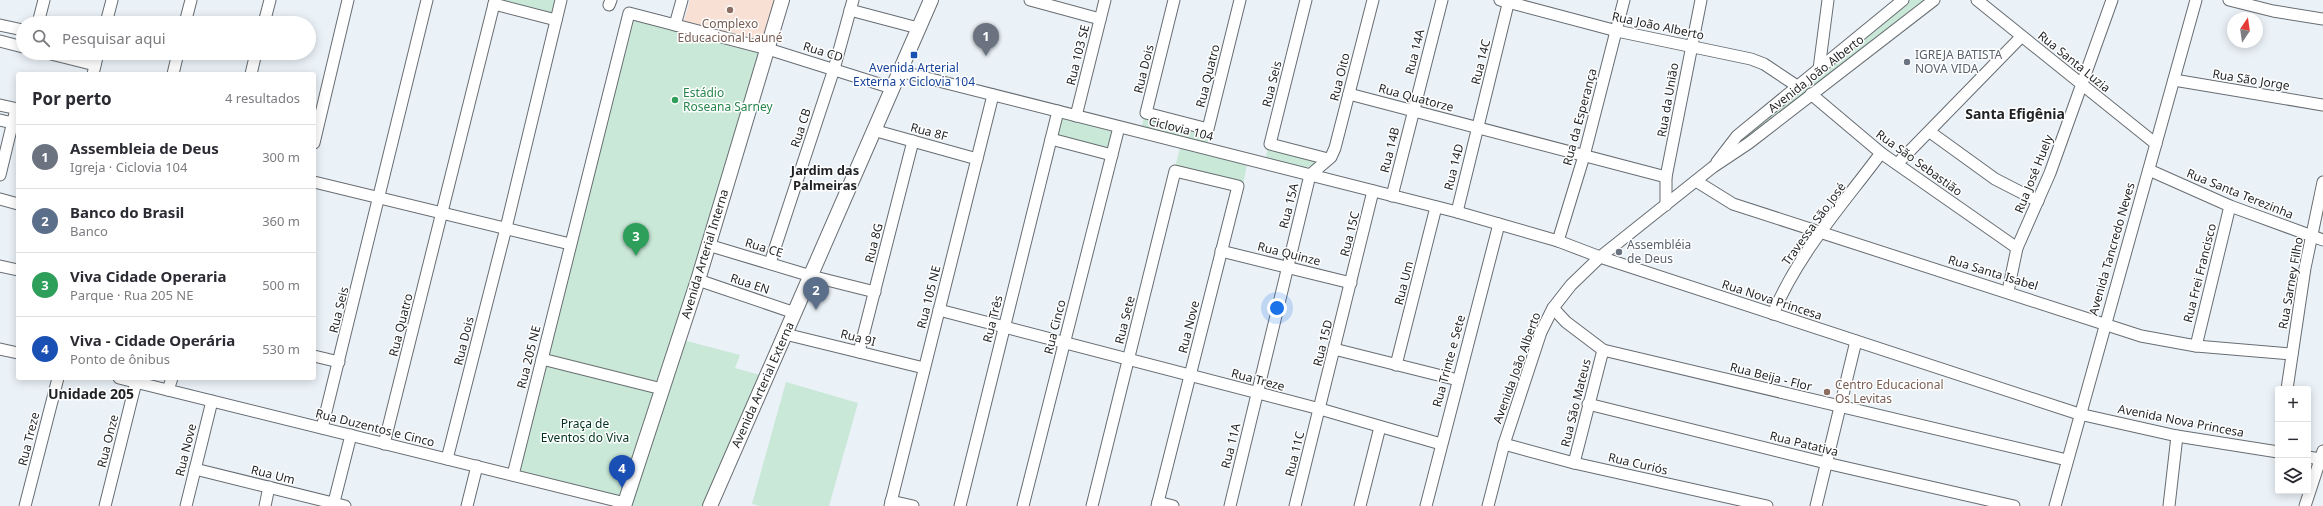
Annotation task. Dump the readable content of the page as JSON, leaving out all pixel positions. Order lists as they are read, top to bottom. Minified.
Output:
{"streets":{"main road":["Avenida Arterial Interna","Avenida Arterial Externa"],"street":["Rua João Alberto","Rua CD","Rua 14A","Rua 103 SE","Rua 14C","Rua Santa Luzia","Rua Dois","Avenida João Alberto","Rua Quatro","Rua Oito","Rua São Jorge","Rua Seis","Rua Quatorze","Rua da União","Rua da Esperança","Rua CB","Ciclovia 104","Rua 8F","Rua 14B","Rua São Sebastião","Rua 14D","Rua José Huely","Rua Santa Terezinha","Rua 15A","Travessa São José","Rua 15C","Rua 8G","Rua CE","Avenida Tancredo Neves","Rua Quinze","Rua Santa Isabel","Rua Frei Francisco","Rua Um","Rua Sarney Filho","Rua EN","Rua 105 NE","Rua Nova Princesa","Rua Três","Rua Sete","Rua Cinco","Rua Nove","Rua 9I","Rua 15D","Rua 205 NE","Rua Trinte e Sete","Rua Beija - Flor","Rua Treze","Rua São Mateus","Avenida Nova Princesa","Rua Duzentos e Cinco","Rua Onze","Rua Patativa","Rua 11A","Rua 11C","Rua Curiós"]},"crossings":[["Rua João Alberto","Rua 14C"],["Rua João Alberto","Avenida João Alberto"],["Rua João Alberto","Rua da União"],["Rua João Alberto","Rua da Esperança"],["Rua CD","Rua CB"],["Rua CD","Avenida Arterial Interna"],["Rua CD","Avenida Arterial Externa"],["Rua 14A","Rua Quatorze"],["Rua 14A","Rua 14B"],["Rua 103 SE","Ciclovia 104"],["Rua 14C","Rua Quatorze"],["Rua 14C","Rua 14D"],["Rua Santa Luzia","Rua José Huely"],["Rua Santa Luzia","Avenida Tancredo Neves"],["Rua Dois","Rua Quatro"],["Rua Dois","Rua Duzentos e Cinco"],["Avenida João Alberto","Rua da União"],["Avenida João Alberto","Rua São Sebastião"],["Avenida João Alberto","Rua Santa Isabel"],["Avenida João Alberto","Rua Nova Princesa"],["Avenida João Alberto","Rua Beija - Flor"],["Avenida João Alberto","Rua Curiós"],["Rua Quatro","Rua Duzentos e Cinco"],["Rua Oito","Rua Seis"],["Rua Oito","Rua Quatorze"],["Rua Oito","Ciclovia 104"],["Rua Oito","Rua 15A"],["Rua São Jorge","Avenida Tancredo Neves"],["Rua Seis","Rua Duzentos e Cinco"],["Rua Quatorze","Rua 14B"],["Rua Quatorze","Rua 14D"],["Rua da Esperança","Rua Nova Princesa"],["Rua CB","Rua CE"],["Ciclovia 104","Rua 14B"],["Ciclovia 104","Rua 14D"],["Ciclovia 104","Rua 15A"],["Ciclovia 104","Rua 15C"],["Ciclovia 104","Rua Um"],["Ciclovia 104","Rua 105 NE"],["Ciclovia 104","Rua Nova Princesa"],["Ciclovia 104","Rua Três"],["Ciclovia 104","Rua Cinco"],["Ciclovia 104","Avenida Arterial Externa"],["Rua 8F","Rua 8G"],["Rua 8F","Rua 105 NE"],["Rua 8F","Avenida Arterial Externa"],["Rua São Sebastião","Rua José Huely"],["Rua São Sebastião","Travessa São José"],["Rua 14D","Rua Nova Princesa"],["Rua José Huely","Rua Santa Isabel"],["Rua Santa Terezinha","Avenida Tancredo Neves"],["Rua Santa Terezinha","Rua Frei Francisco"],["Rua Santa Terezinha","Rua Sarney Filho"],["Rua 15A","Rua Quinze"],["Rua 15A","Rua Treze"],["Rua 15A","Rua 11A"],["Travessa São José","Rua Santa Isabel"],["Travessa São José","Rua Nova Princesa"],["Rua 15C","Rua Quinze"],["Rua 15C","Rua 15D"],["Rua 8G","Rua CE"],["Rua 8G","Rua 9I"],["Rua CE","Avenida Arterial Interna"],["Rua CE","Avenida Arterial Externa"],["Avenida Tancredo Neves","Rua Santa Isabel"],["Avenida Tancredo Neves","Rua Nova Princesa"],["Avenida Tancredo Neves","Rua Beija - Flor"],["Avenida Tancredo Neves","Avenida Nova Princesa"],["Avenida Arterial Interna","Rua EN"],["Avenida Arterial Interna","Rua Duzentos e Cinco"],["Rua Quinze","Rua Nove"],["Rua Quinze","Rua 15D"],["Rua Santa Isabel","Rua Frei Francisco"],["Rua Santa Isabel","Rua Sarney Filho"],["Rua Um","Rua Nove"],["Rua EN","Avenida Arterial Externa"],["Rua 105 NE","Rua 9I"],["Rua 105 NE","Rua Treze"],["Rua Nova Princesa","Rua Trinte e Sete"],["Rua Nova Princesa","Avenida Nova Princesa"],["Rua Três","Rua Treze"],["Rua Sete","Rua Nove"],["Rua Sete","Rua Treze"],["Rua Cinco","Rua Treze"],["Rua Nove","Rua Treze"],["Rua Nove","Rua Duzentos e Cinco"],["Rua 9I","Avenida Arterial Externa"],["Rua 15D","Rua Treze"],["Rua 15D","Rua 11C"],["Rua 205 NE","Rua Duzentos e Cinco"],["Rua Trinte e Sete","Rua Treze"],["Rua Beija - Flor","Rua São Mateus"],["Rua Treze","Rua 11A"],["Rua Treze","Rua 11C"],["Rua São Mateus","Rua Patativa"],["Rua São Mateus","Rua Curiós"],["Rua Duzentos e Cinco","Rua Onze"]],"districts":["Santa Efigênia","Jardim das Palmeiras","Unidade 205"],"parks":["Praça de Eventos do Viva"],"places":{"other":["Complexo Educacional Launé","IGREJA BATISTA NOVA VIDA","Estádio Roseana Sarney","Assembléia de Deus","Centro Educacional Os Levitas"],"transit":["Avenida Arterial Externa x Ciclovia 104"]},"north":"top","page":{"search":"Pesquisar aqui","pins":["1","3","2","4"],"heading":["Por perto","4 resultados"],"list":[{"mark":"1","name":"Assembleia de Deus","note":"Igreja · Ciclovia 104","value":"300 m"},{"mark":"2","name":"Banco do Brasil","note":"Banco","value":"360 m"},{"mark":"3","name":"Viva Cidade Operaria","note":"Parque · Rua 205 NE","value":"500 m"},{"mark":"4","name":"Viva - Cidade Operária","note":"Ponto de ônibus","value":"530 m"}],"map_buttons":["+","−"]}}
